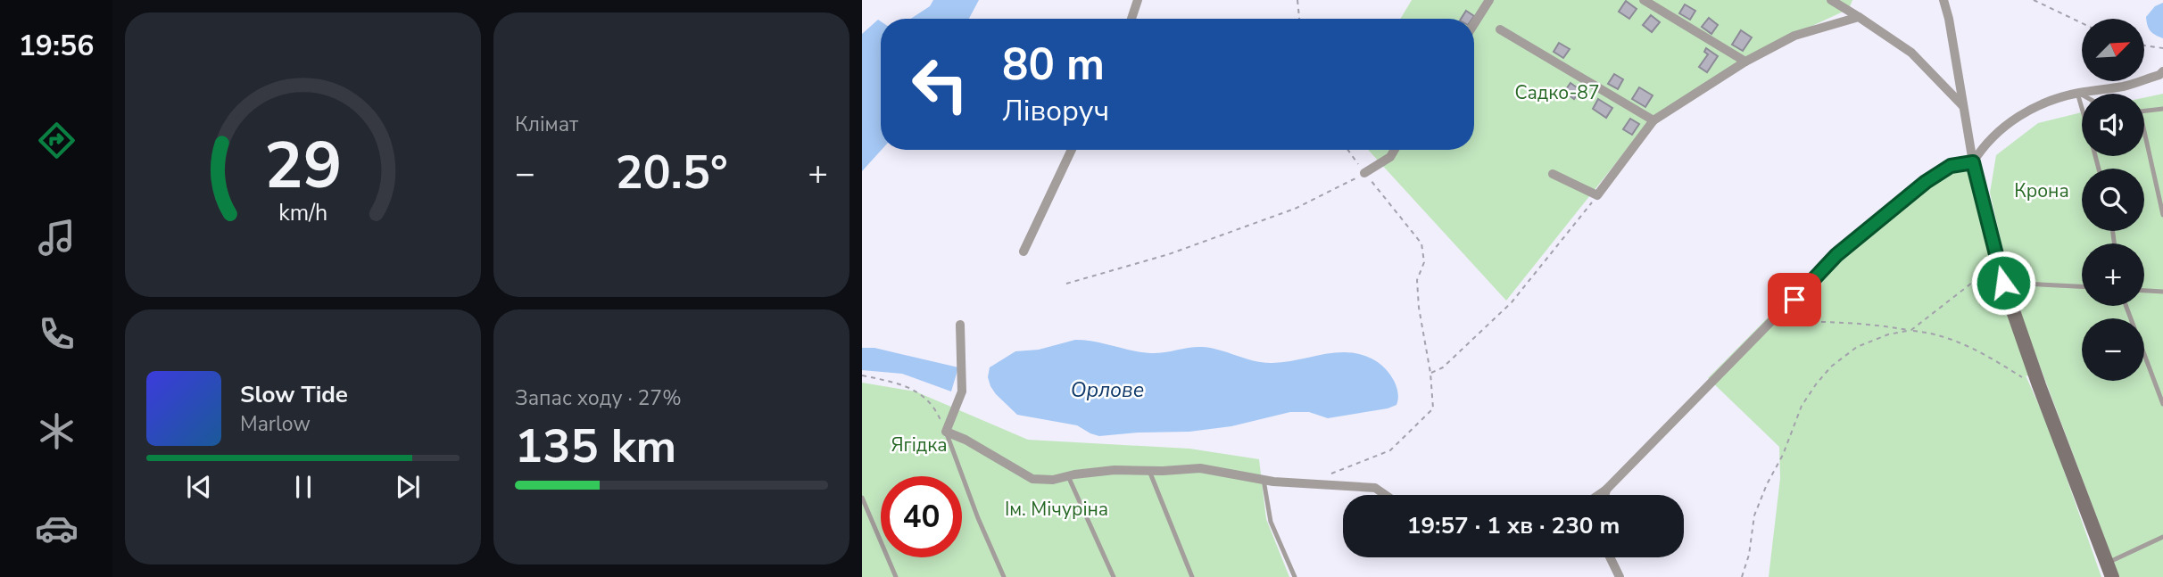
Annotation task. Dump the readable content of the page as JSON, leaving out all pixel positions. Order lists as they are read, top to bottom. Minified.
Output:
{"water":["Орлове"],"parks":["Садко-87","Крона","Ягідка","Ім. Мічуріна"],"north":"top right","page":{"tabs":"19:56","tile":["Клімат",["Запас ходу · 27%","135 km"]],"map_buttons":["+","−"],"turn":["80 m","Ліворуч"],"heat":["−","20.5°","+"],"song":["Slow Tide","Marlow"],"limit":"40","trip":"19:57 · 1 хв · 230 m","gauge":["29","km/h"]}}
